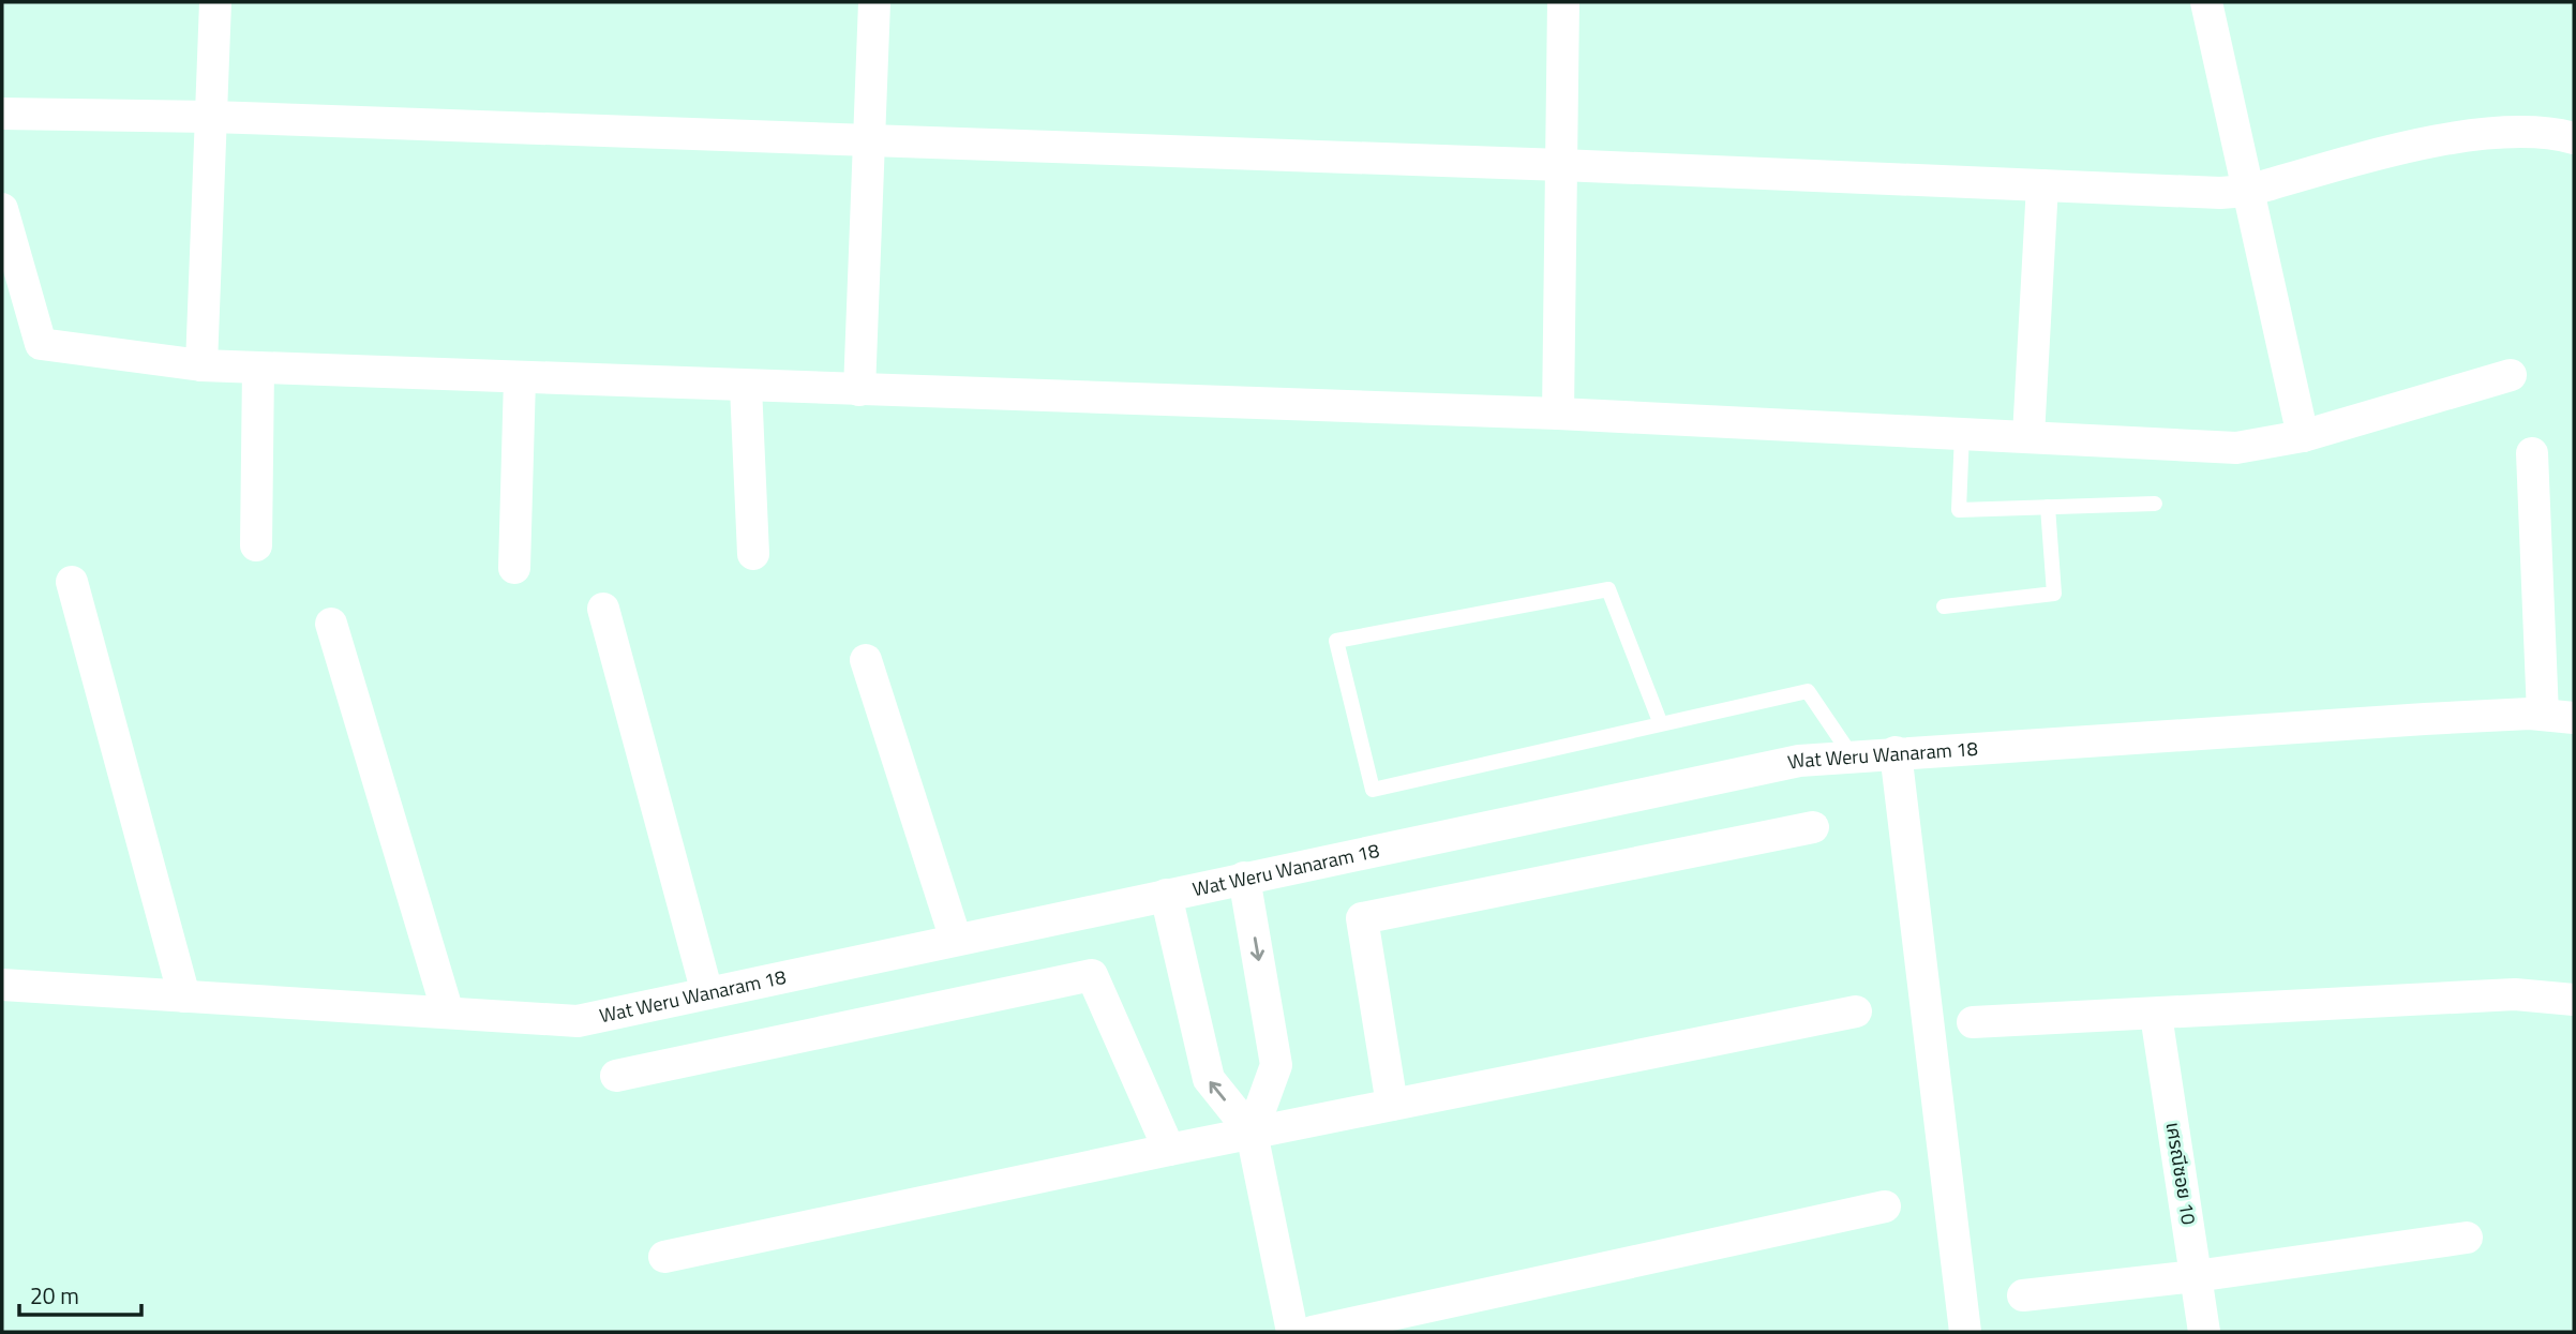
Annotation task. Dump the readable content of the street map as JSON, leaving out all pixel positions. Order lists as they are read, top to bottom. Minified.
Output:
{"streets":{"street":["Wat Weru Wanaram 18","เศรณีซอย 10"]},"scale_bar":"20 m"}
